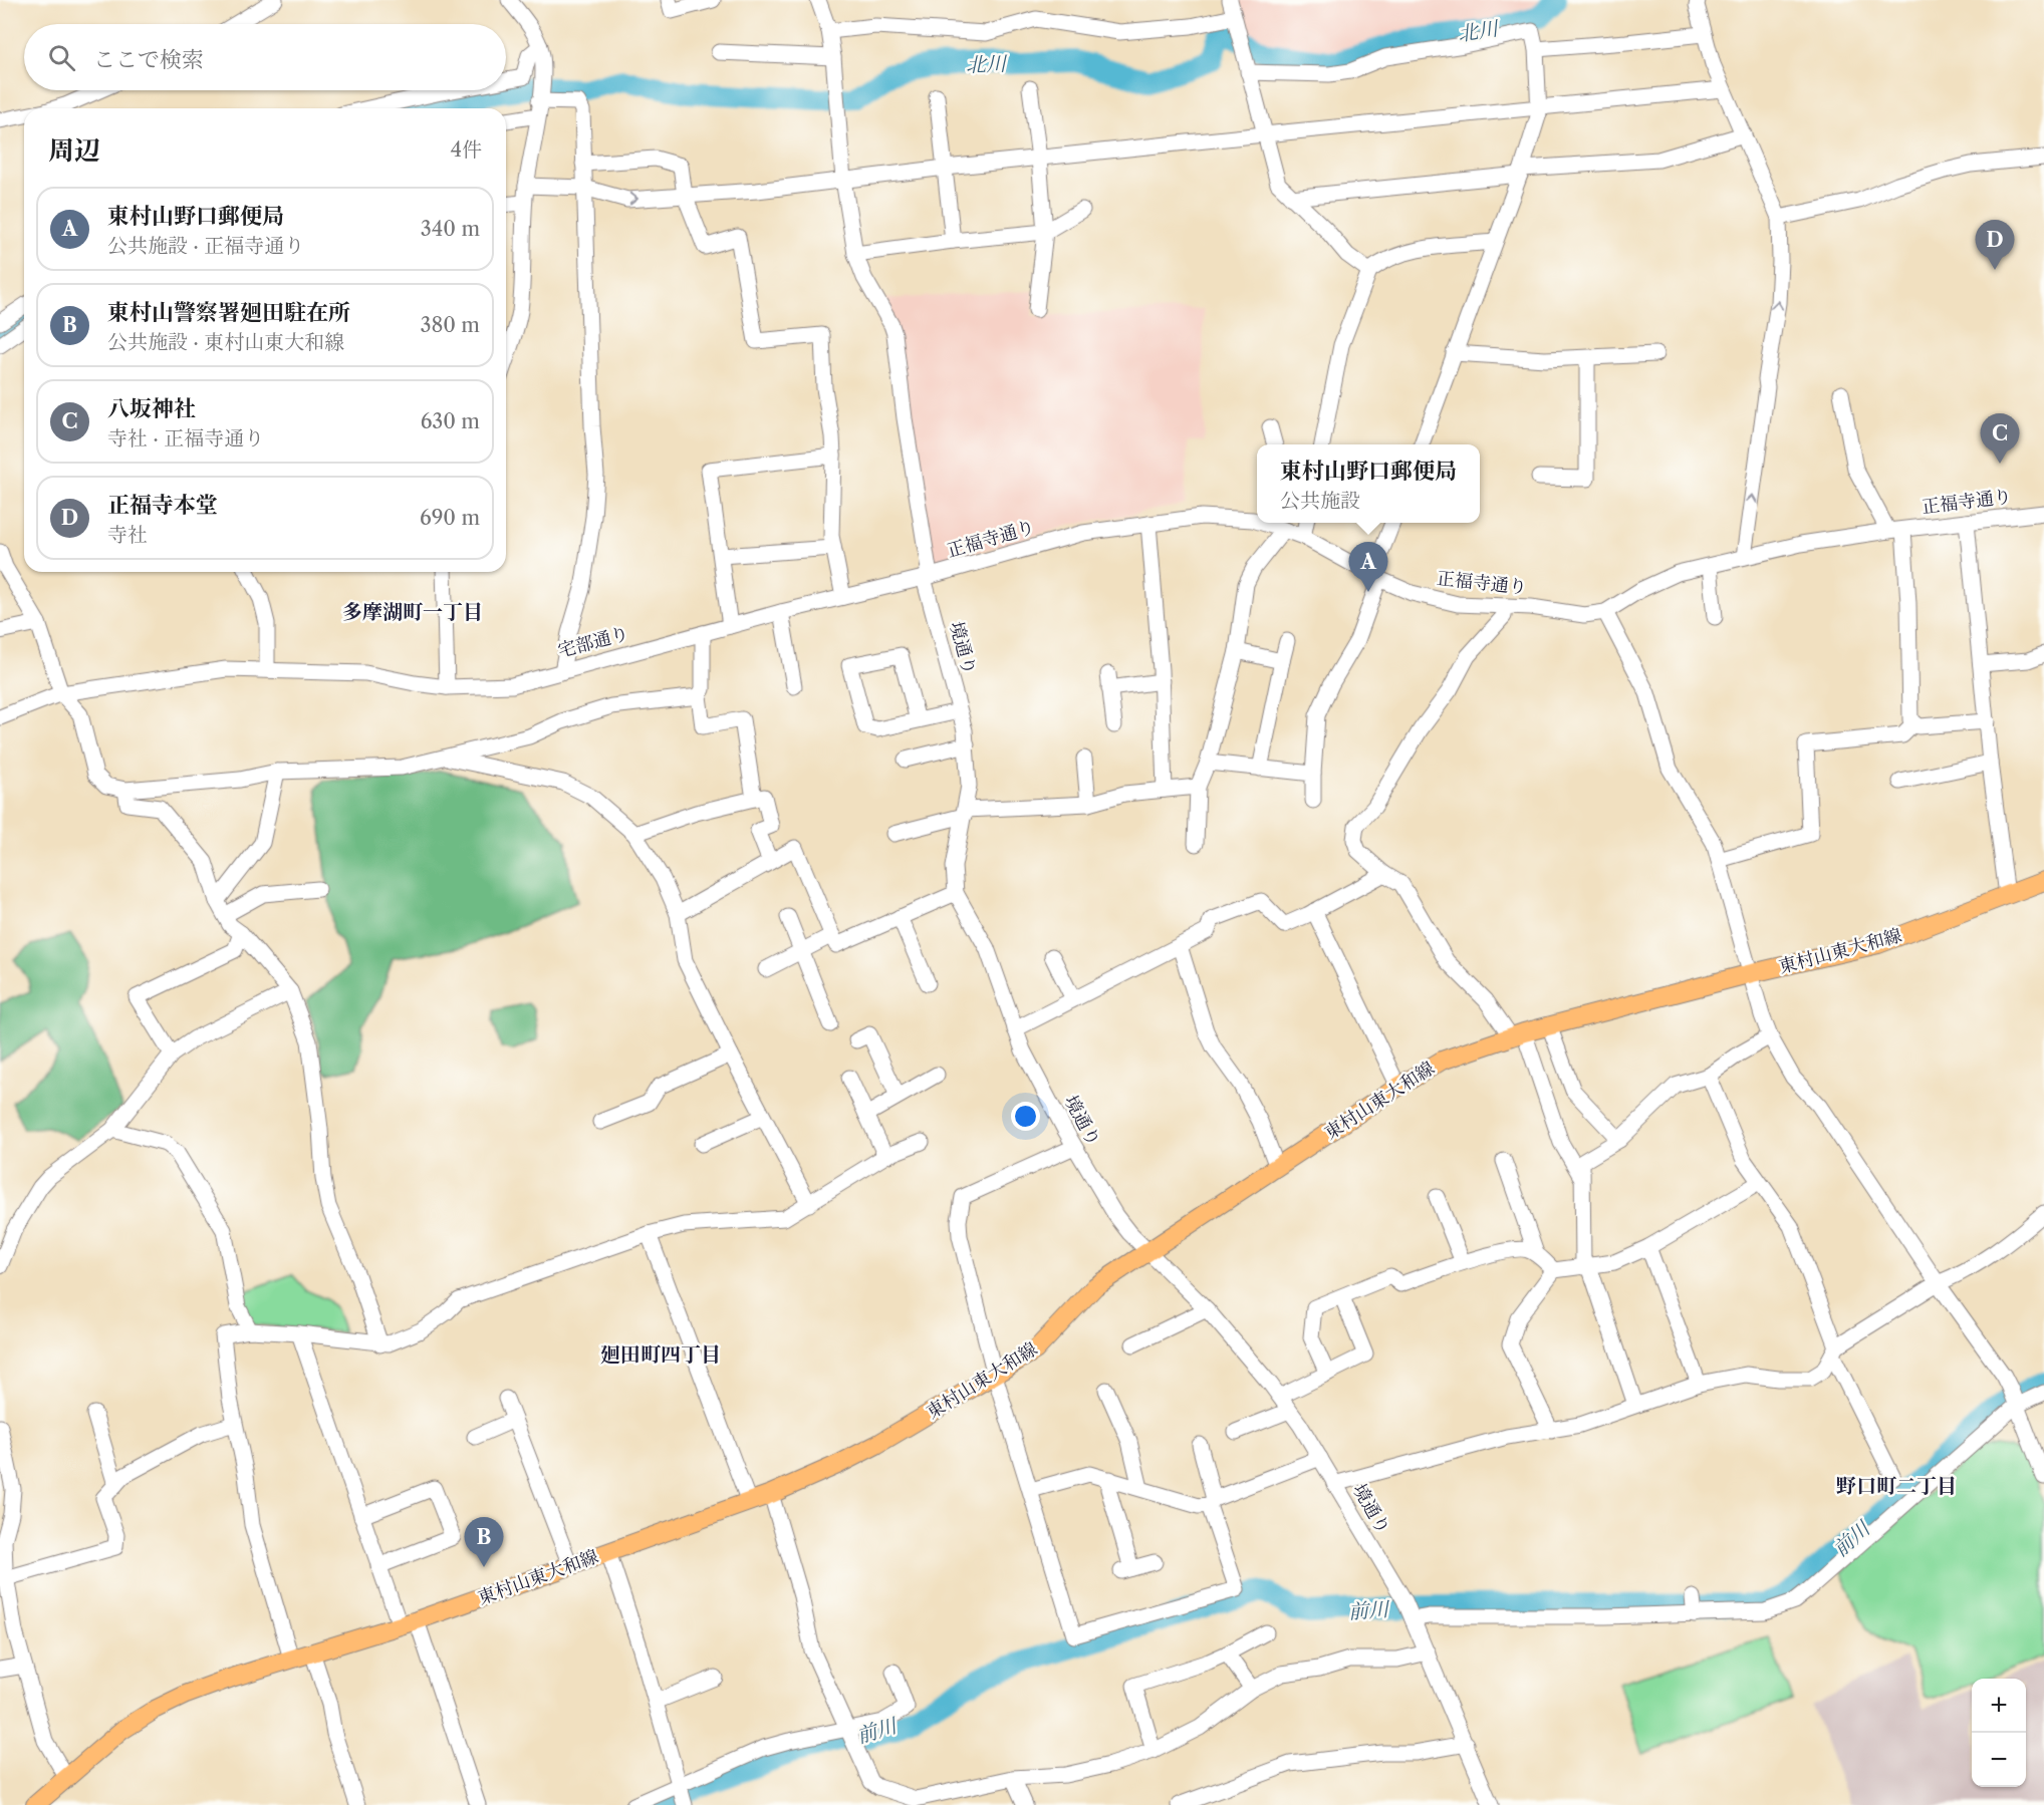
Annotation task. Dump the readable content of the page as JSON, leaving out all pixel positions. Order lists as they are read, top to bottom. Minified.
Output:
{"streets":{"main road":["東村山東大和線"],"street":["正福寺通り","宅部通り","境通り"]},"crossings":[["正福寺通り","宅部通り"],["正福寺通り","境通り"],["宅部通り","境通り"],["境通り","東村山東大和線"]],"districts":["多摩湖町一丁目","廻田町四丁目","野口町二丁目"],"water":["北川","前川"],"page":{"search":"ここで検索","heading":["周辺","4件"],"list":[{"mark":"A","name":"東村山野口郵便局","note":"公共施設 · 正福寺通り","value":"340 m"},{"mark":"B","name":"東村山警察署廻田駐在所","note":"公共施設 · 東村山東大和線","value":"380 m"},{"mark":"C","name":"八坂神社","note":"寺社 · 正福寺通り","value":"630 m"},{"mark":"D","name":"正福寺本堂","note":"寺社","value":"690 m"}],"pins":["D","C","A","B"],"popup":["東村山野口郵便局","公共施設"],"map_buttons":["+","−"]}}
